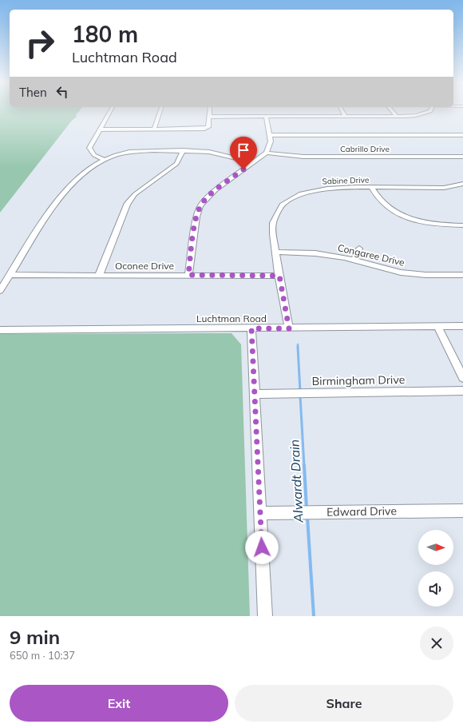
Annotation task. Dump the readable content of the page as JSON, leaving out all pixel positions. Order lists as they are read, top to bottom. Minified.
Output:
{"streets":{"street":["Cabrillo Drive","Sabine Drive","Congaree Drive","Oconee Drive","Luchtman Road","Birmingham Drive","Edward Drive"]},"crossings":[["Sabine Drive","Congaree Drive"],["Sabine Drive","Oconee Drive"],["Sabine Drive","Luchtman Road"]],"water":["Alwardt Drain"],"north":"right","page":{"turn":["180 m","Luchtman Road"],"then":"Then","heading":["9 min","650 m · 10:37"],"buttons":["Exit","Share"]}}
